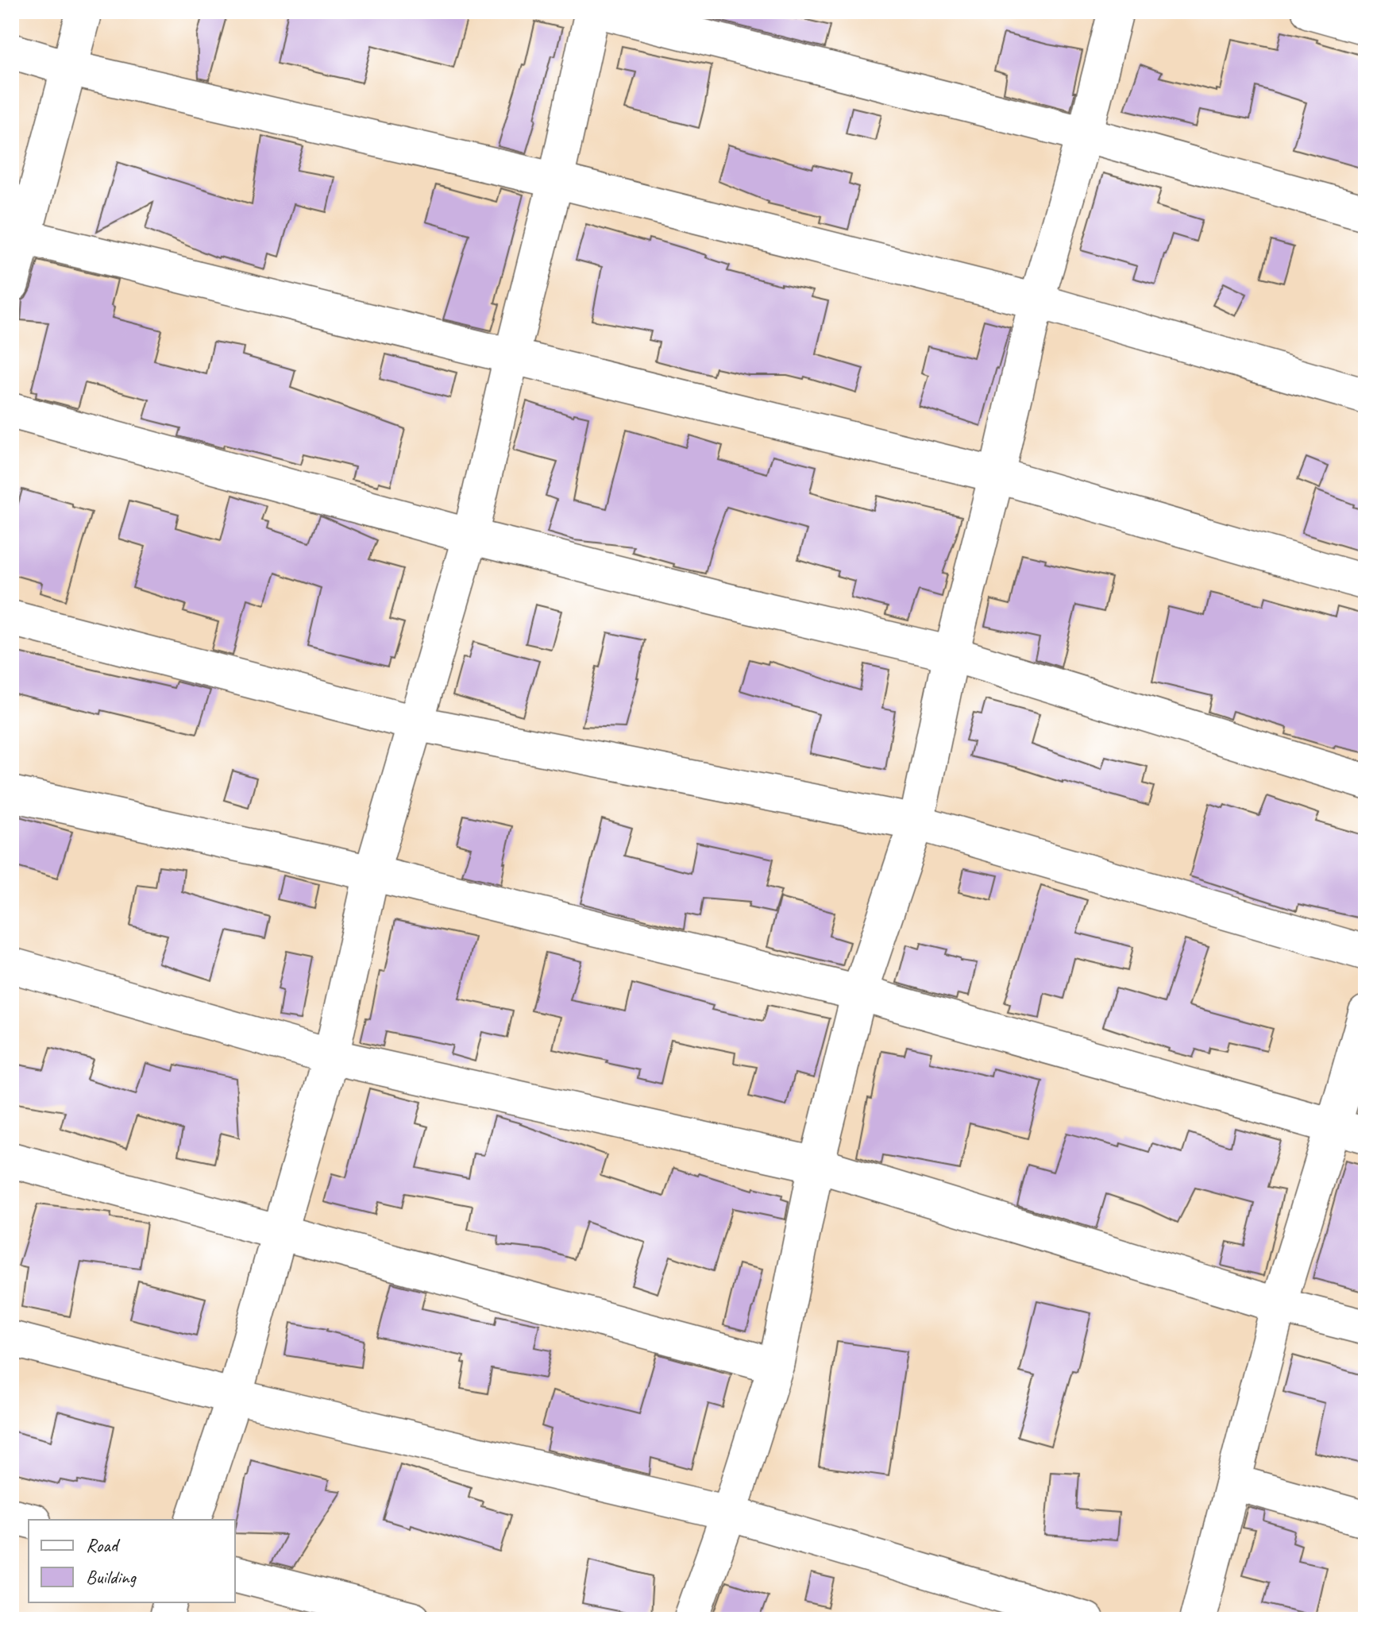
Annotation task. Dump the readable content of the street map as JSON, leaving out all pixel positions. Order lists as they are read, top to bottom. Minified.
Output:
{"legend":["Road","Building"]}
